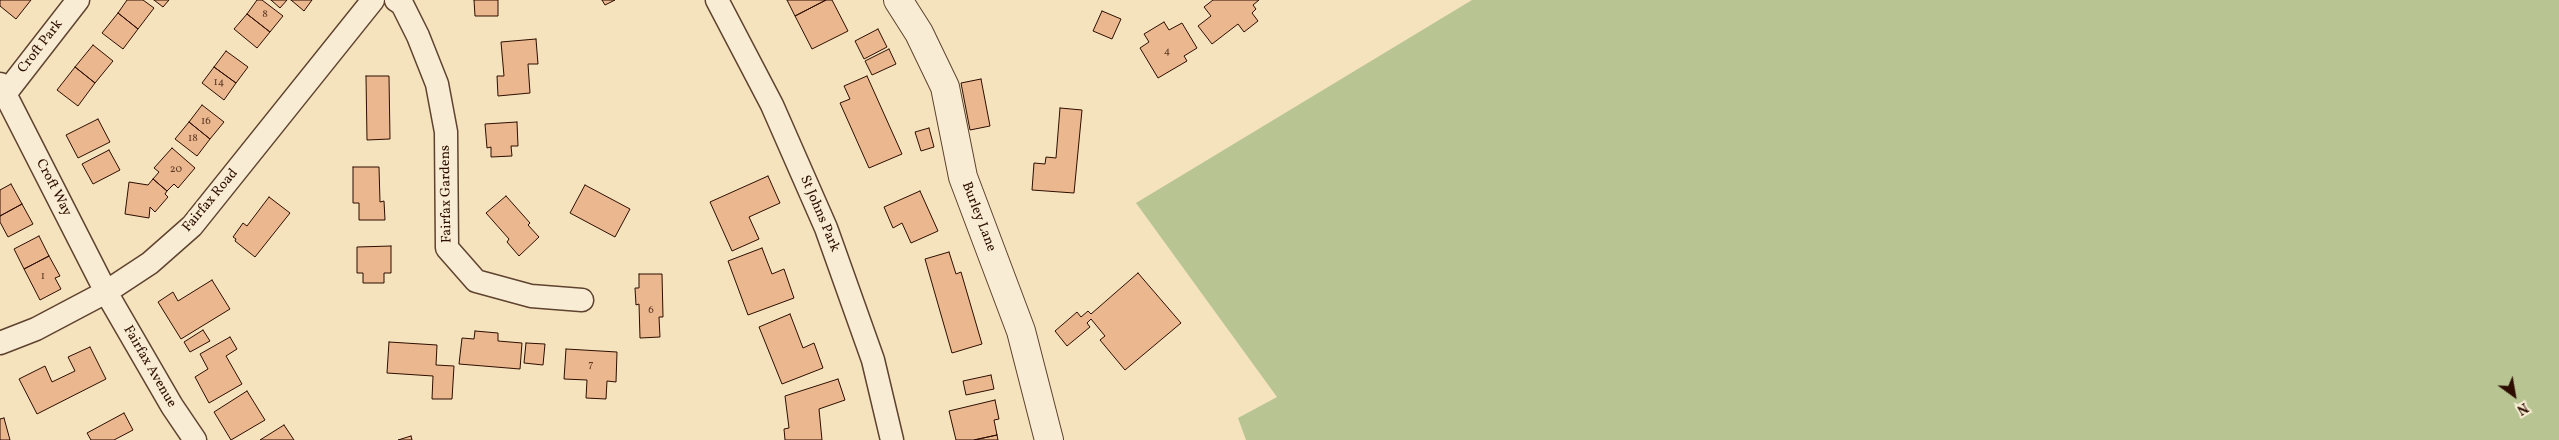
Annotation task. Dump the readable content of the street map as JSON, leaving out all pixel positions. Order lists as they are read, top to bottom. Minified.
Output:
{"streets":{"street":["Croft Park","Croft Way","Fairfax Gardens","Fairfax Road","St Johns Park","Burley Lane","Fairfax Avenue"]},"crossings":[["Croft Park","Croft Way"],["Croft Way","Fairfax Road"],["Croft Way","Fairfax Avenue"],["Fairfax Road","Fairfax Avenue"]],"house_numbers":["8","4","14","16","18","20","1","6","7"],"north":"bottom right"}
